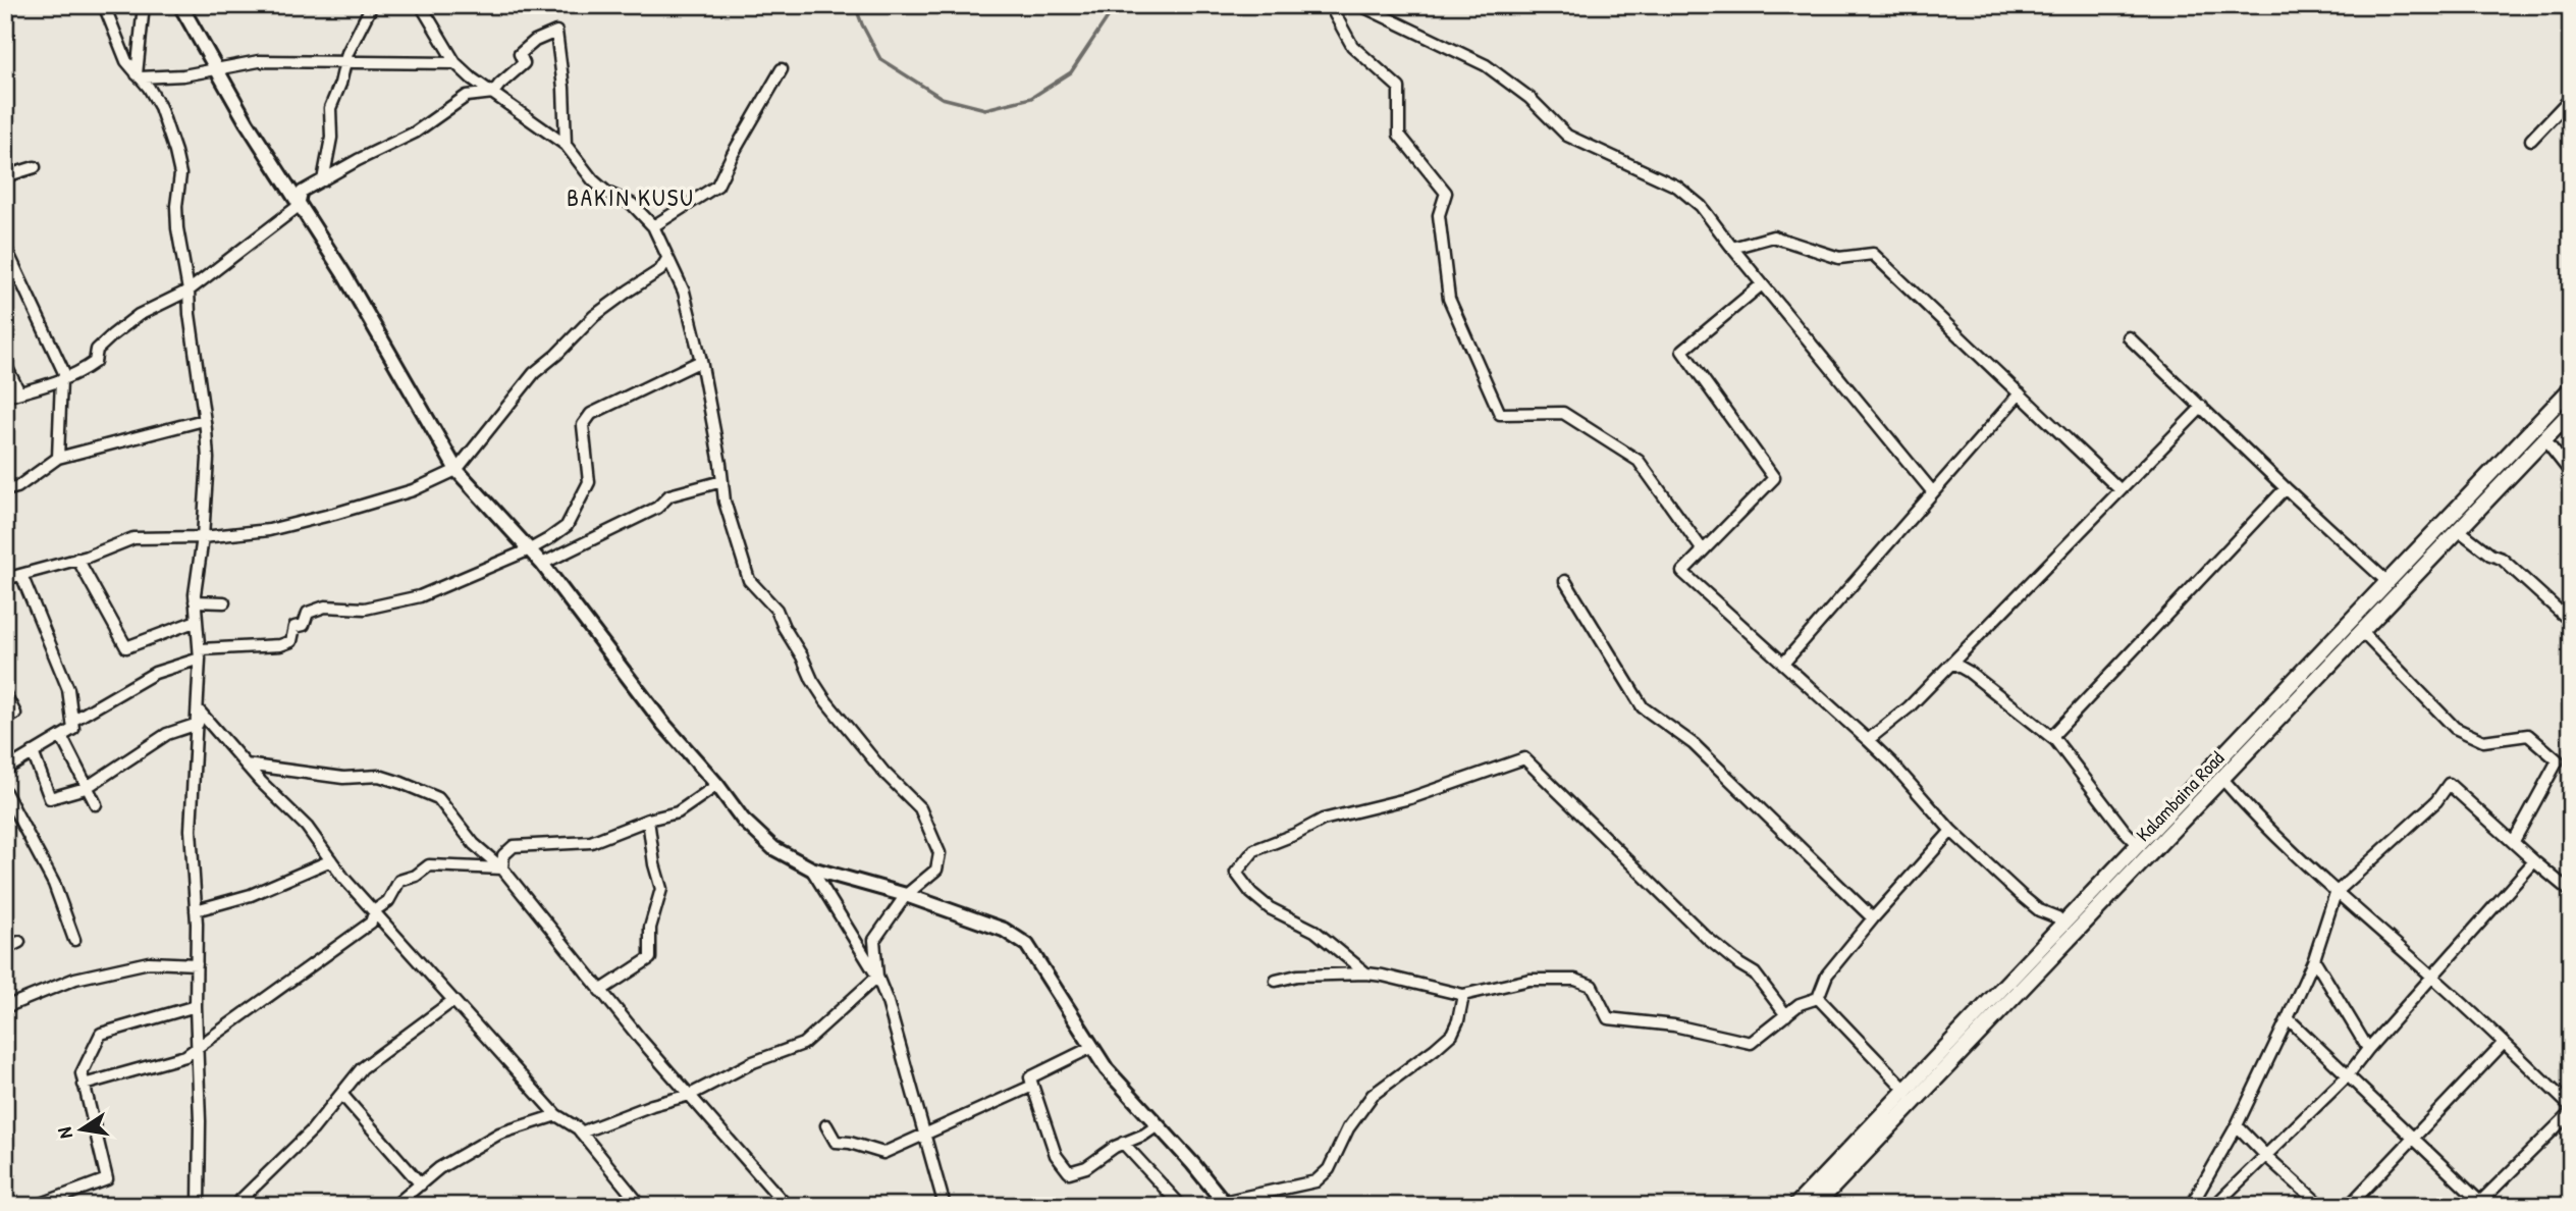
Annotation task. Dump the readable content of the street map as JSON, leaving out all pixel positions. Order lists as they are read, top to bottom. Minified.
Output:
{"streets":{"main road":["Kalambaina Road"]},"districts":["BAKIN KUSU"],"north":"left"}
